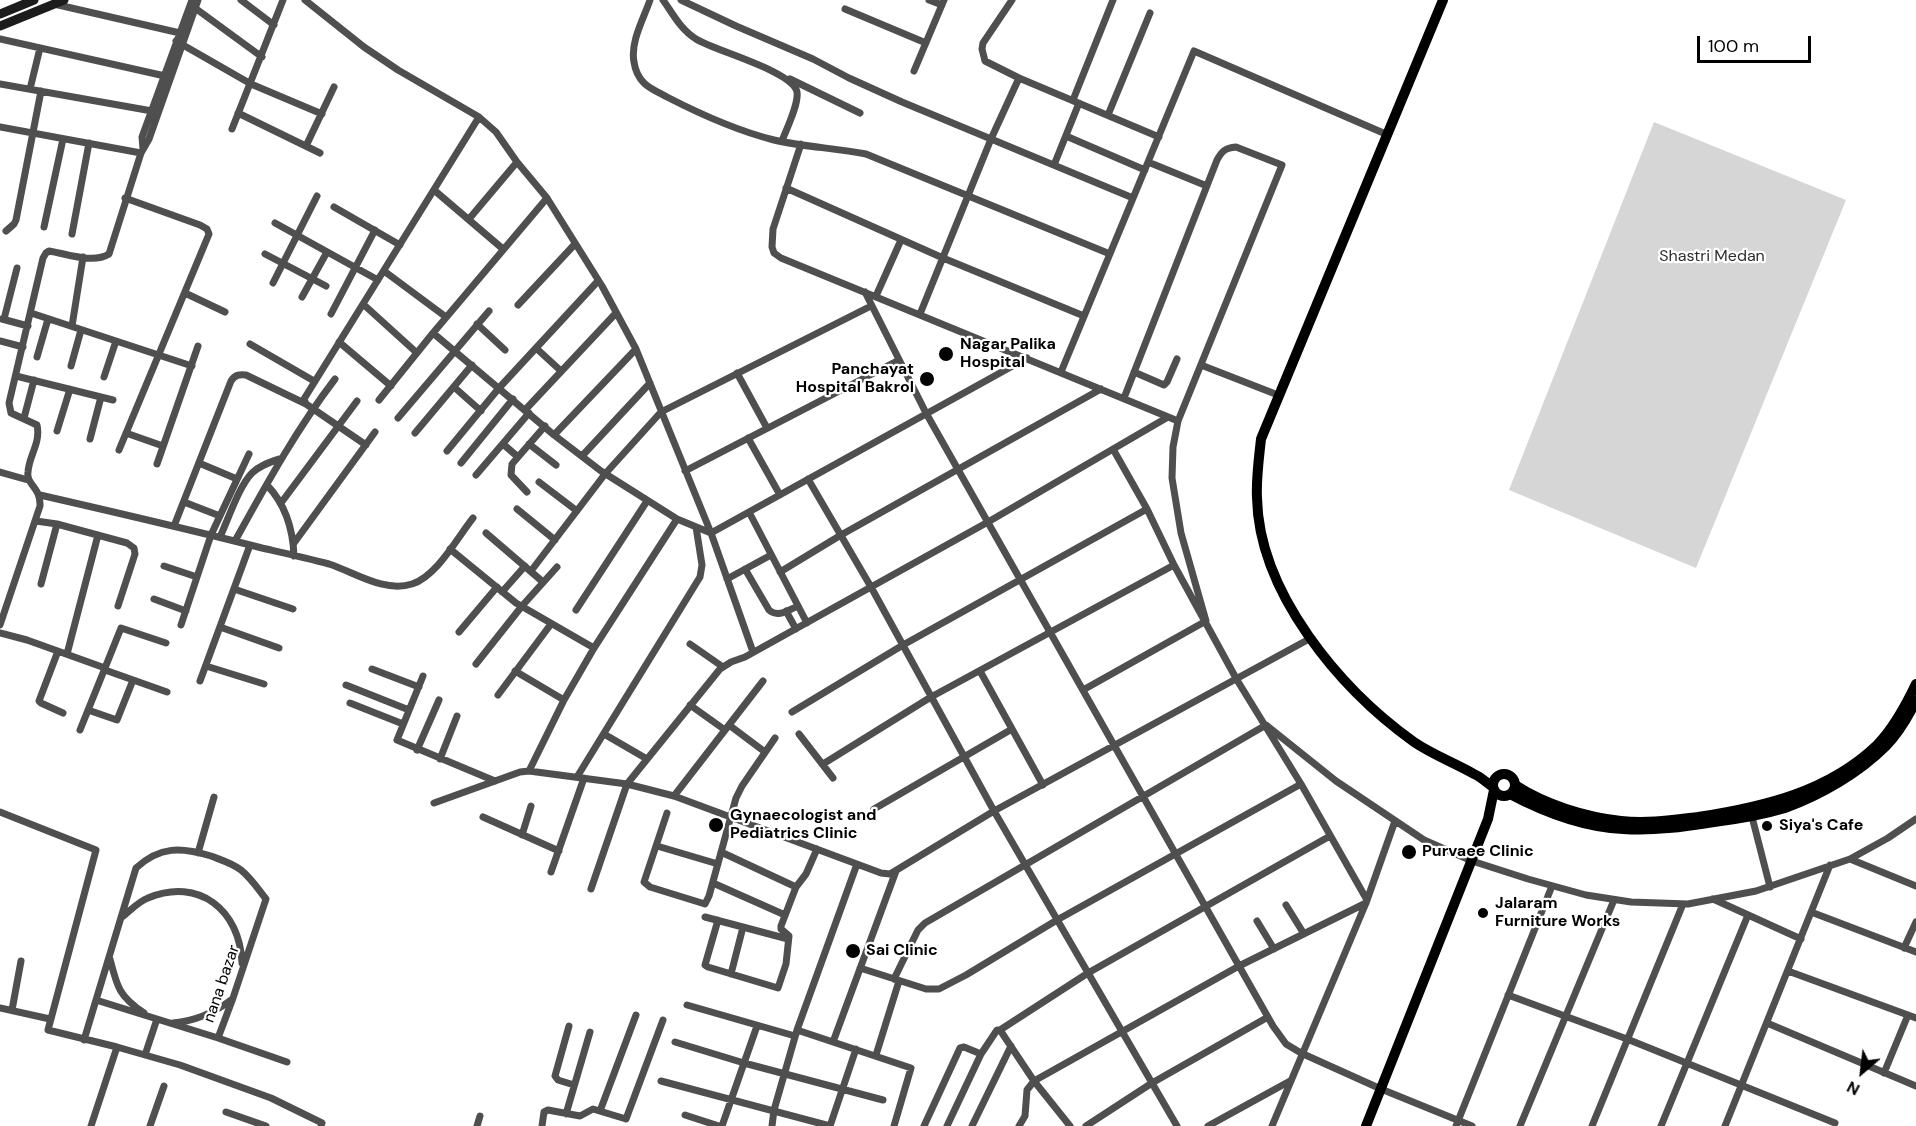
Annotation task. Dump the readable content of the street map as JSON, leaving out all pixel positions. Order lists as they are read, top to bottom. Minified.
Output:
{"streets":{"street":["nana bazar"]},"parks":["Shastri Medan"],"places":["Nagar Palika Hospital","Panchayat Hospital Bakrol","Gynaecologist and Pediatrics Clinic","Siya's Cafe","Purvaee Clinic","Jalaram Furniture Works","Sai Clinic"],"scale_bar":"100 m","north":"bottom left"}
